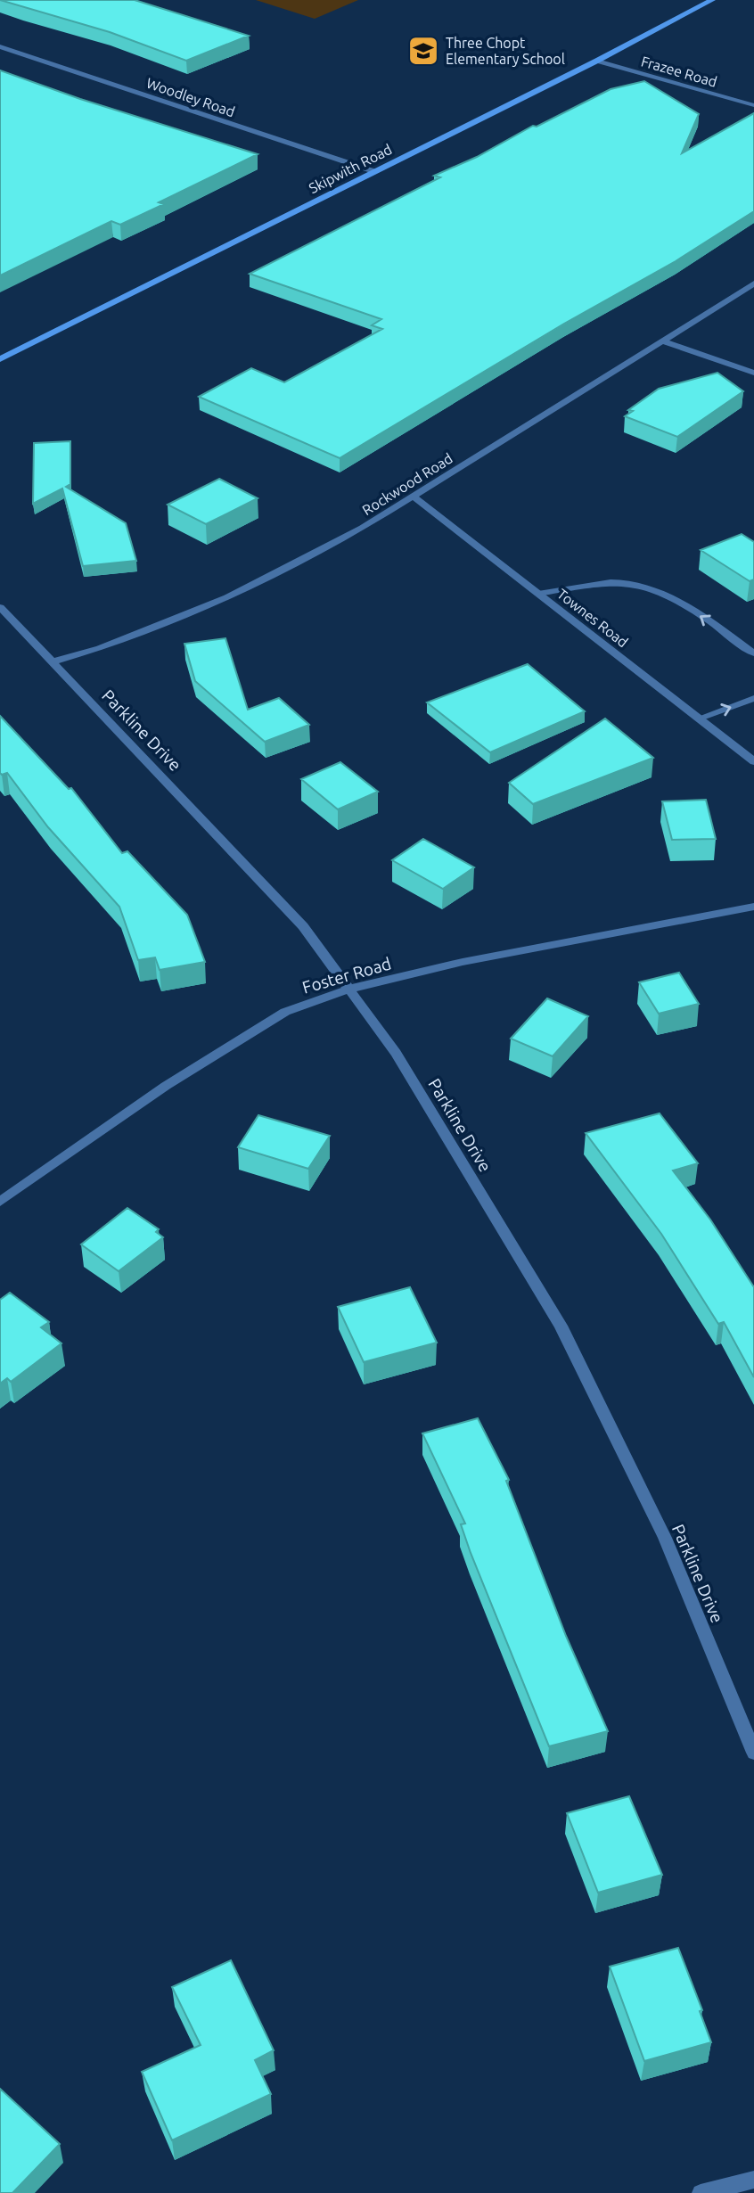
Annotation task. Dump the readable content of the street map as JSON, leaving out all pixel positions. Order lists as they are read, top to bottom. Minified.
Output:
{"streets":{"main road":["Skipwith Road"],"street":["Frazee Road","Woodley Road","Rockwood Road","Townes Road","Parkline Drive","Foster Road"]},"crossings":[["Frazee Road","Skipwith Road"],["Woodley Road","Skipwith Road"],["Rockwood Road","Townes Road"],["Rockwood Road","Parkline Drive"],["Parkline Drive","Foster Road"]],"places":{"school or university":["Three Chopt Elementary School"]}}
